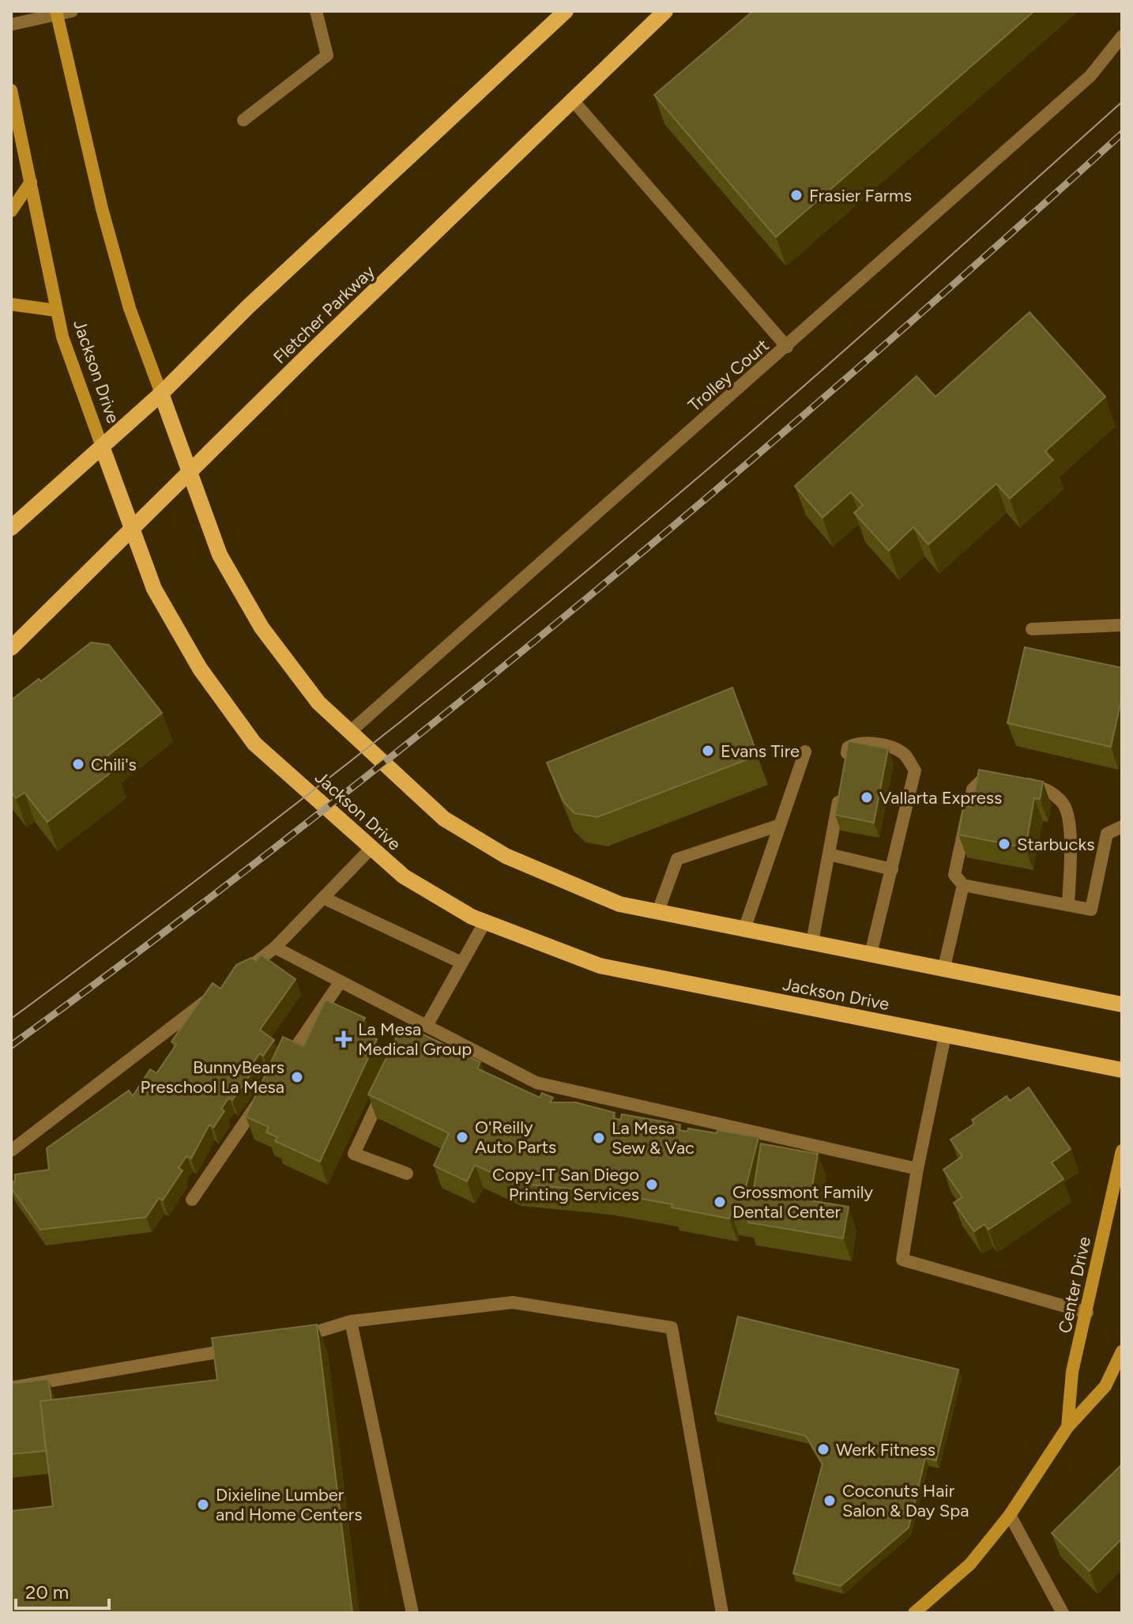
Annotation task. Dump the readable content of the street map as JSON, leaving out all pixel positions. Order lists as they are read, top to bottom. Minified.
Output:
{"streets":{"main road":["Fletcher Parkway","Jackson Drive","Center Drive"],"street":["Trolley Court"]},"crossings":[["Fletcher Parkway","Jackson Drive"]],"places":{"other":["Frasier Farms","Evans Tire","Chili's","Vallarta Express","Starbucks","BunnyBears Preschool La Mesa","O'Reilly Auto Parts","La Mesa Sew & Vac","Copy-IT San Diego Printing Services","Grossmont Family Dental Center","Werk Fitness","Coconuts Hair Salon & Day Spa","Dixieline Lumber and Home Centers"],"health":["La Mesa Medical Group"]},"scale_bar":"20 m"}
